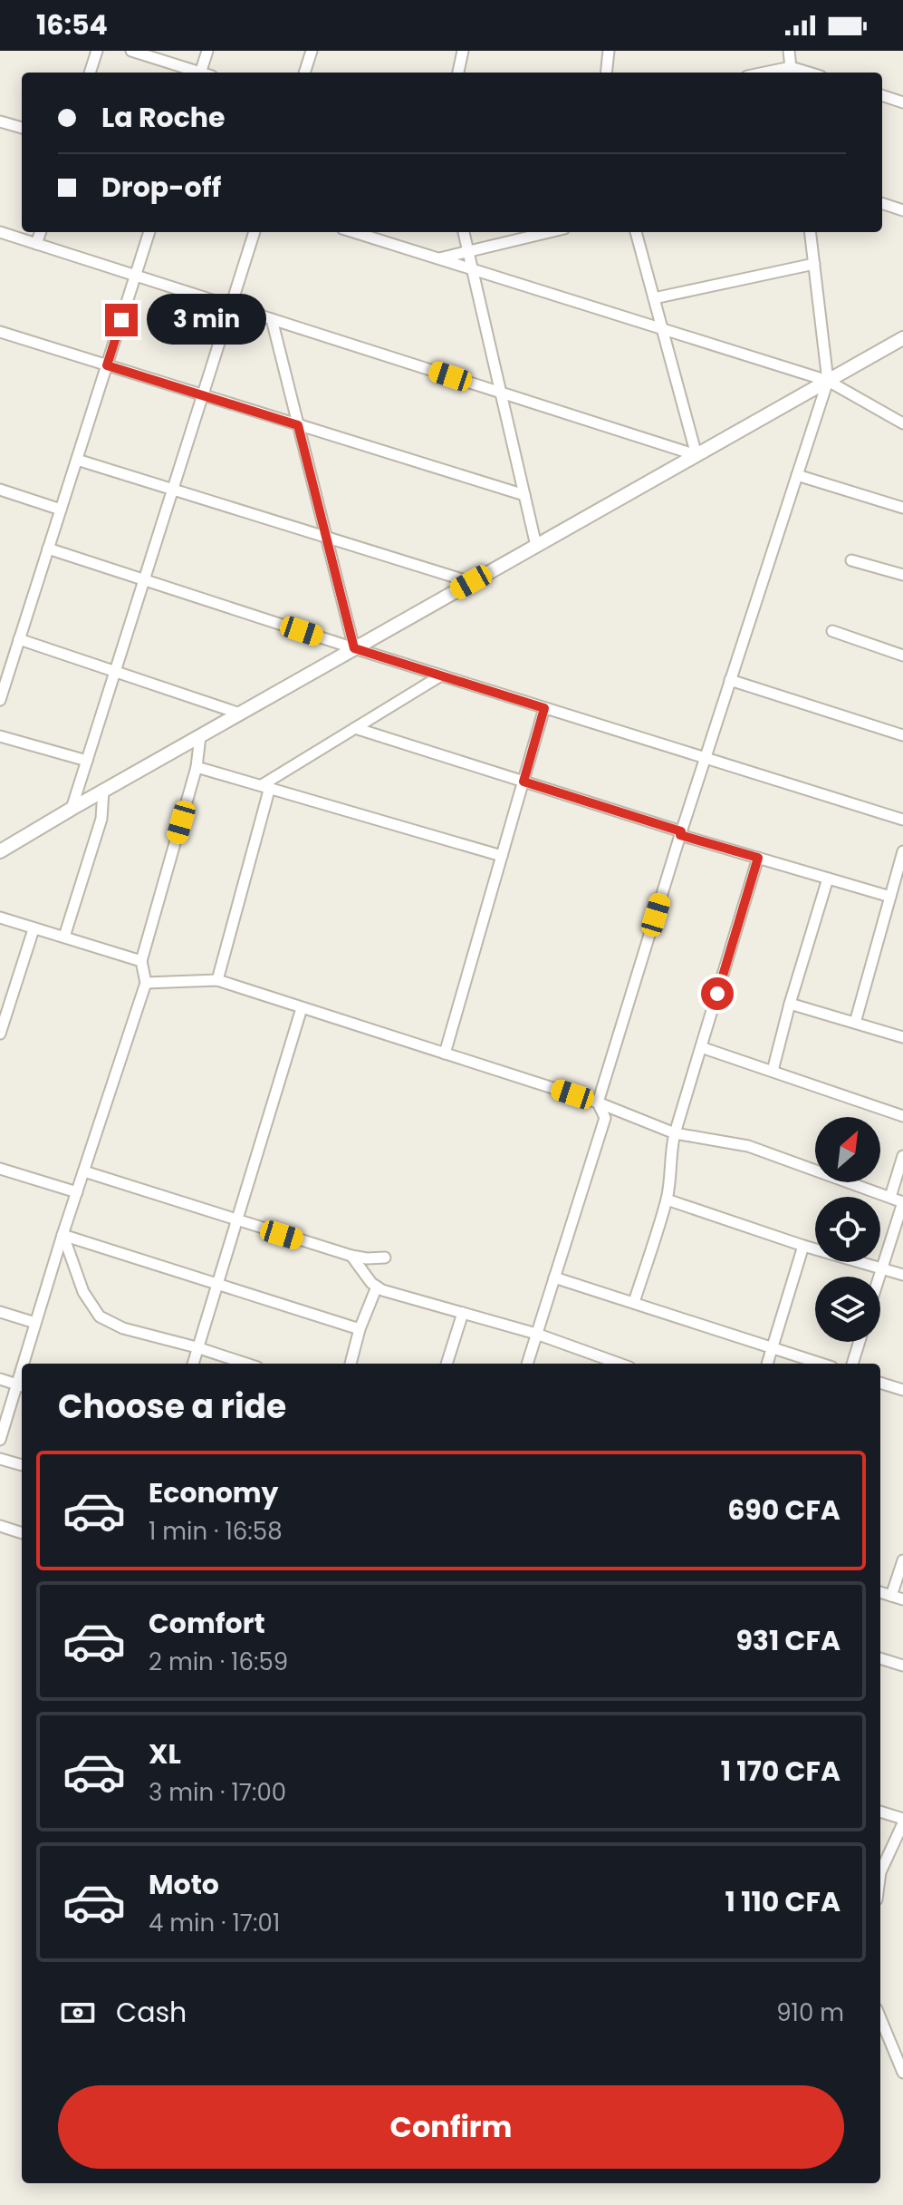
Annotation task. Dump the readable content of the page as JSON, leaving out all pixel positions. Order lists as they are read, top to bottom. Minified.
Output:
{"north":"top right","page":{"status":"16:54","banner":["La Roche","Drop-off"],"bubble":"3 min","heading":"Choose a ride","list":[{"name":"Economy","note":"1 min · 16:58","value":"690 CFA"},{"name":"Comfort","note":"2 min · 16:59","value":"931 CFA"},{"name":"XL","note":"3 min · 17:00","value":"1 170 CFA"},{"name":"Moto","note":"4 min · 17:01","value":"1 110 CFA"}],"pay":["Cash","910 m"],"buttons":"Confirm"}}
